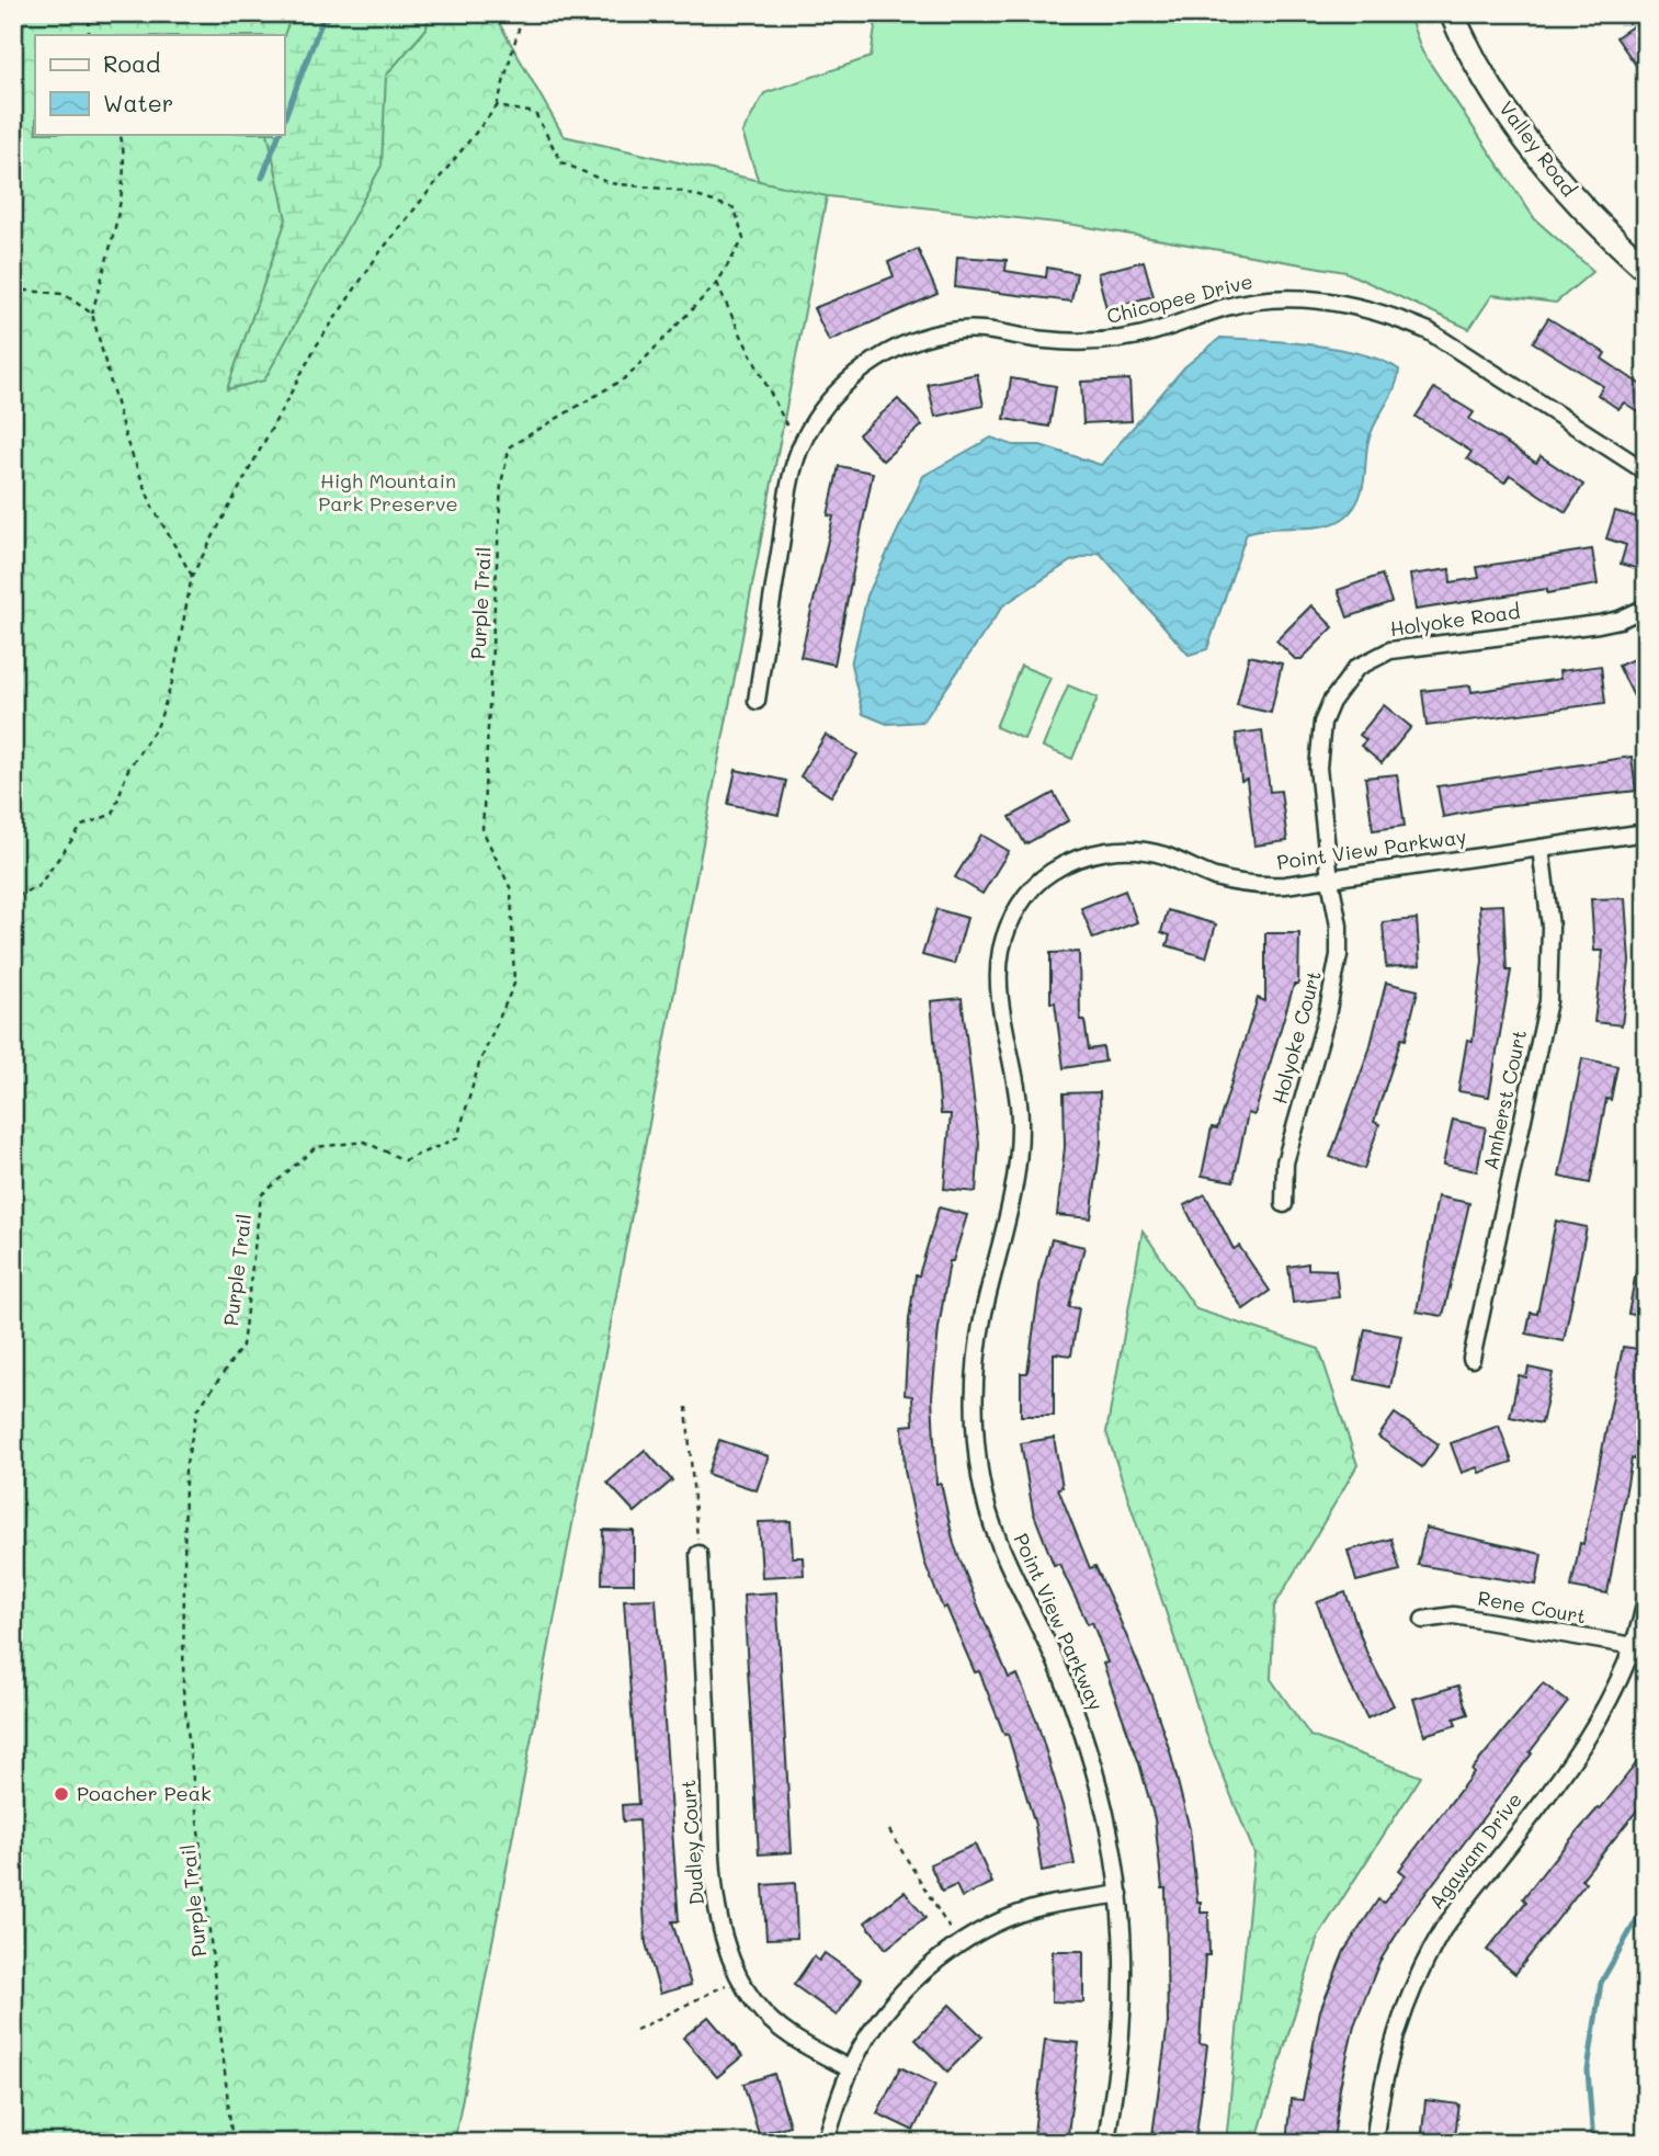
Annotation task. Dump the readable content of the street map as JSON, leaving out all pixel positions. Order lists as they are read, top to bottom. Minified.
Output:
{"streets":{"main road":["Valley Road"],"street":["Chicopee Drive","Holyoke Road","Point View Parkway","Holyoke Court","Amherst Court","Rene Court","Dudley Court","Agawam Drive"],"path":["Purple Trail"]},"crossings":[["Holyoke Road","Point View Parkway"],["Holyoke Road","Holyoke Court"],["Point View Parkway","Holyoke Court"],["Point View Parkway","Amherst Court"],["Rene Court","Agawam Drive"]],"parks":["High Mountain Park Preserve"],"places":["Poacher Peak"],"legend":["Road","Water"]}
